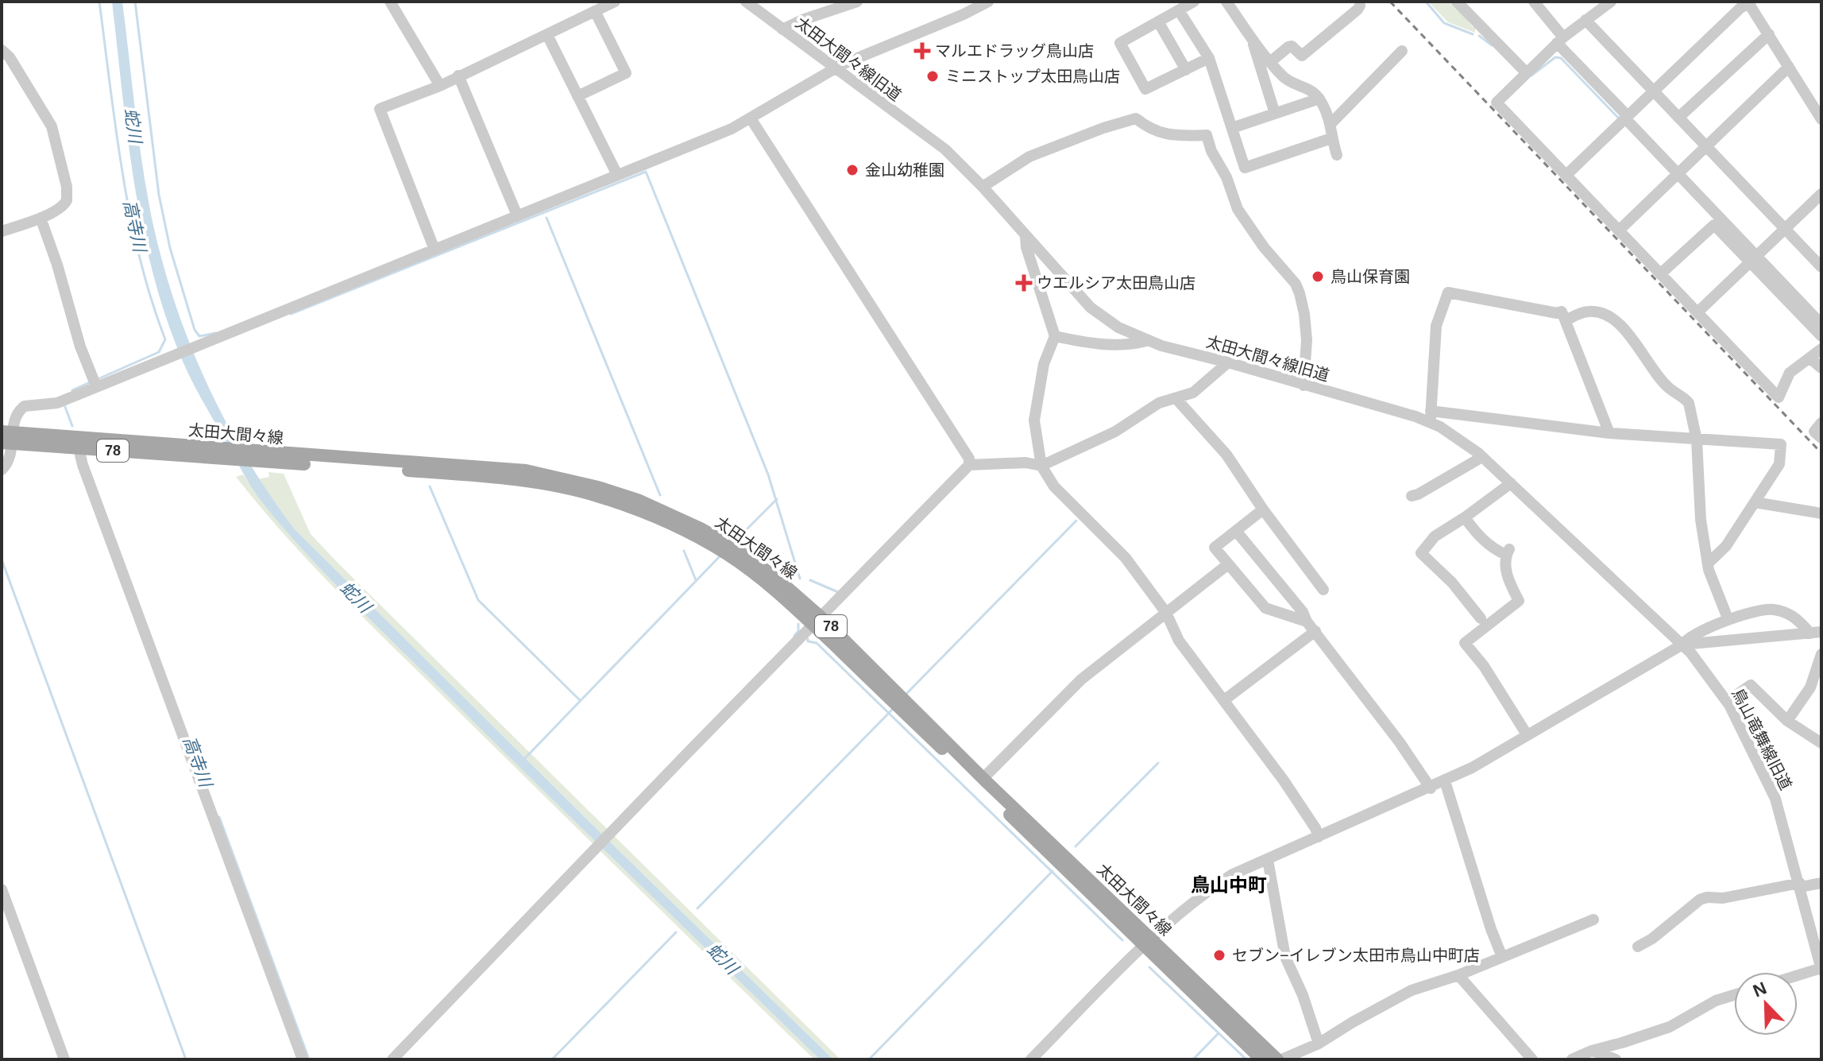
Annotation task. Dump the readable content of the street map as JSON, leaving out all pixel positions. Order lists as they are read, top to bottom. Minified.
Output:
{"streets":{"main road":["太田大間々線","78"],"street":["太田大間々線旧道","鳥山竜舞線旧道"]},"crossings":[["太田大間々線旧道","鳥山竜舞線旧道"]],"districts":["鳥山中町"],"water":["蛇川","高寺川"],"places":{"health":["マルエドラッグ鳥山店","ウエルシア太田鳥山店"],"other":["ミニストップ太田鳥山店","金山幼稚園","鳥山保育園","セブン−イレブン太田市鳥山中町店"]},"north":"top left"}
